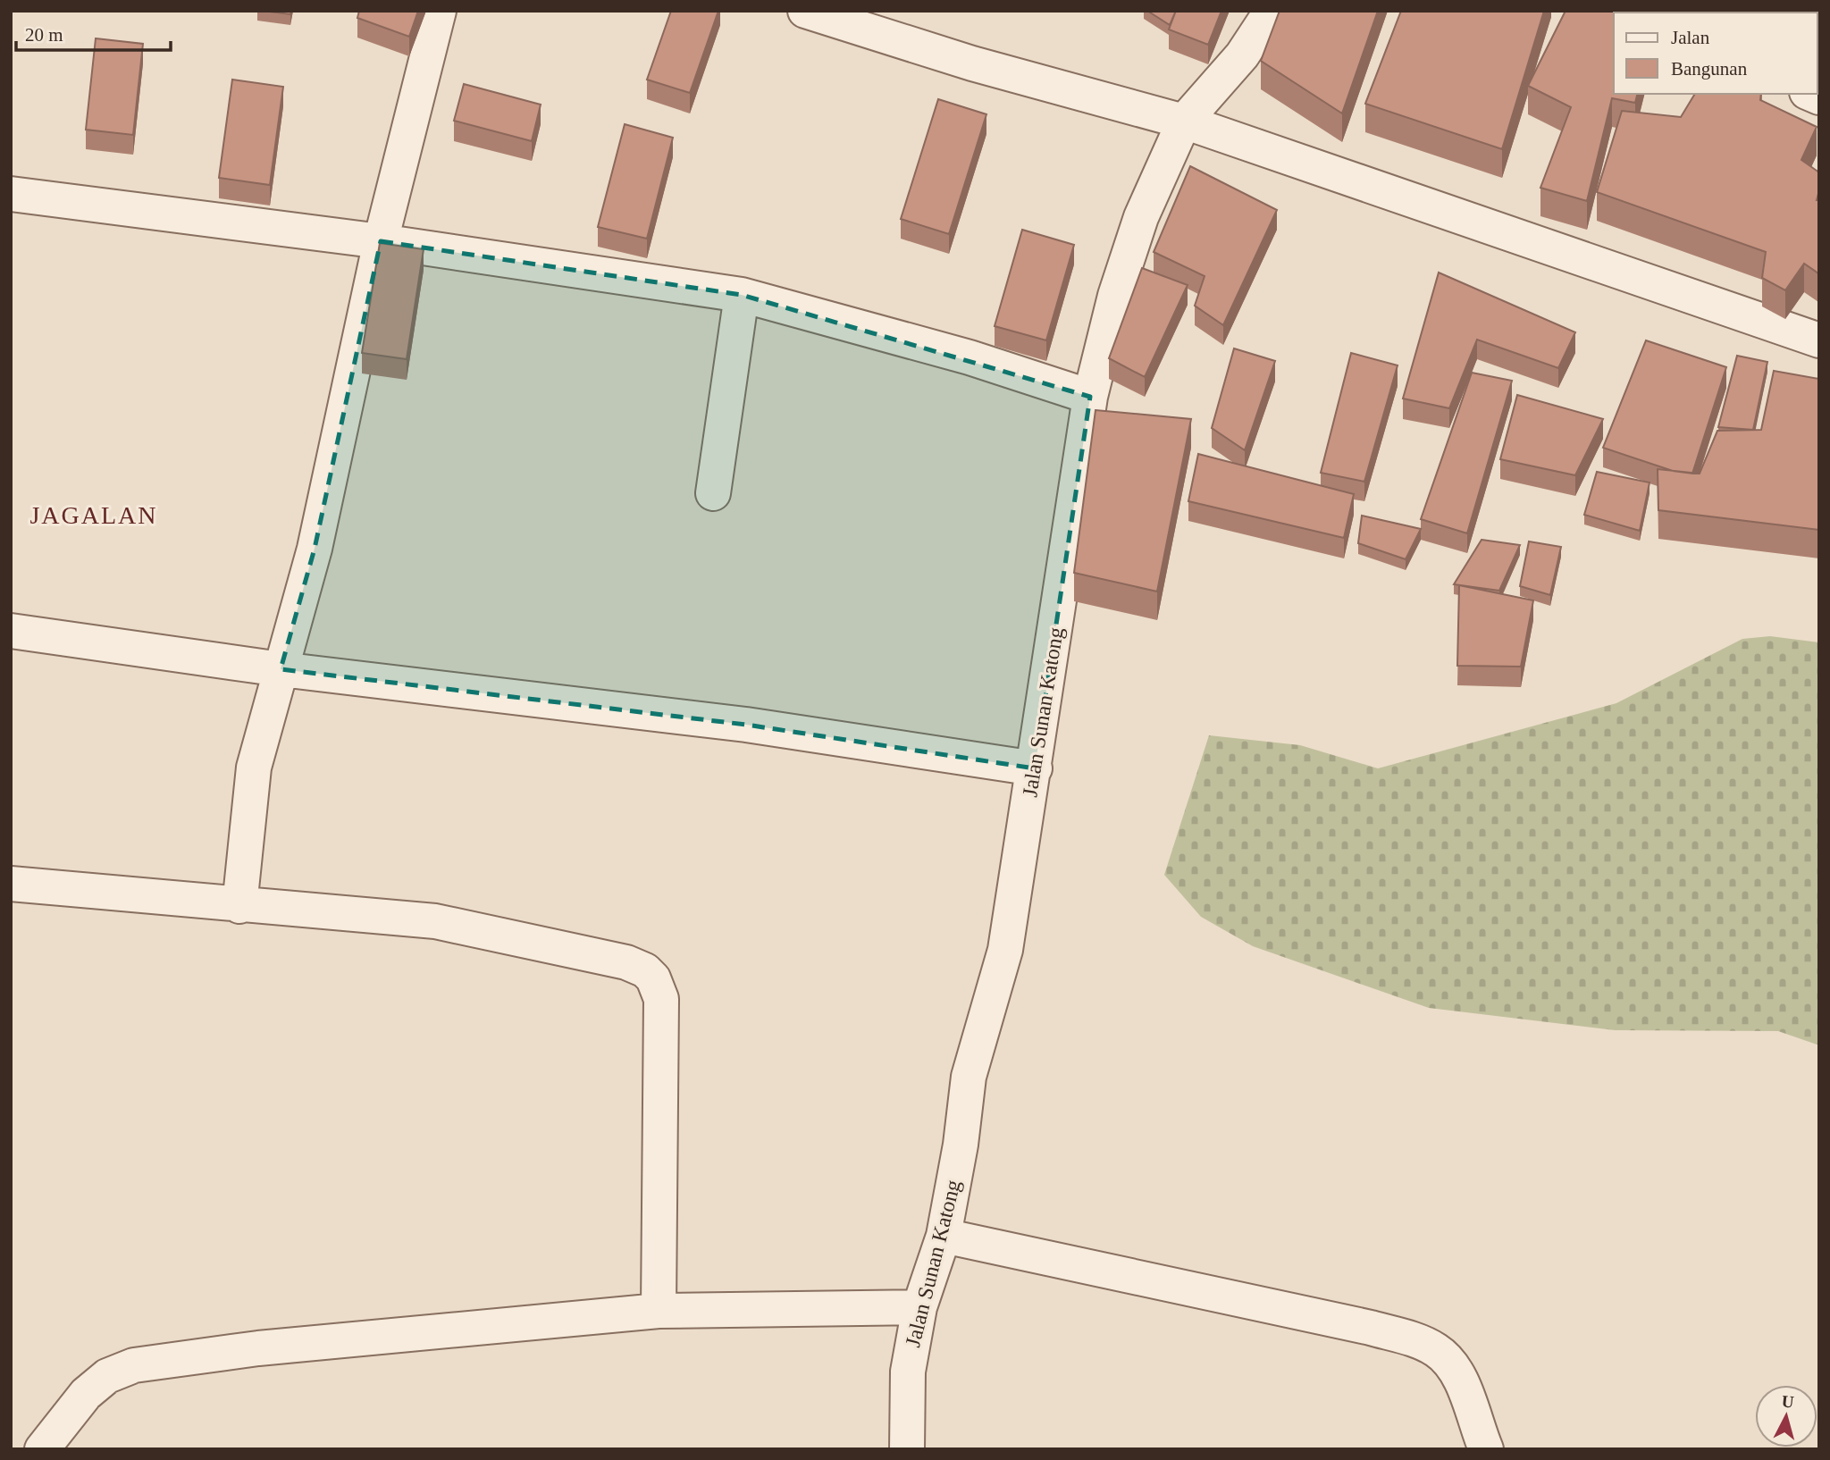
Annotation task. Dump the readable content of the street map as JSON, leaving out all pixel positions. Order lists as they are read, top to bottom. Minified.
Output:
{"streets":{"street":["Jalan Sunan Katong"]},"districts":["JAGALAN"],"legend":["Jalan","Bangunan"],"scale_bar":"20 m","north":"top"}
